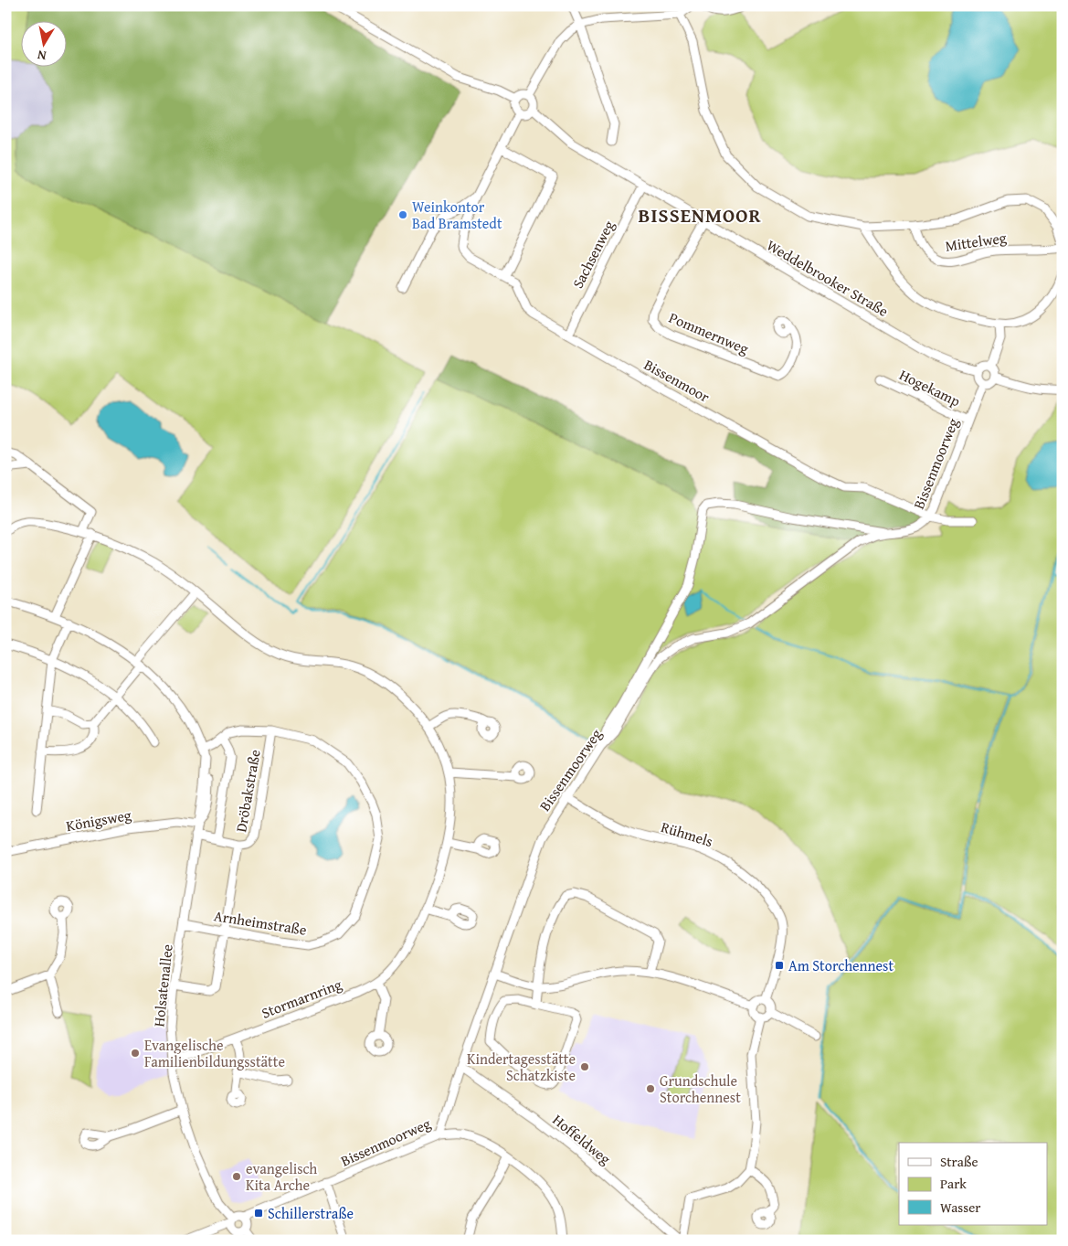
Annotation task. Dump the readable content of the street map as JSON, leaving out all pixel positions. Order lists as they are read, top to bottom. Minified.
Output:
{"streets":{"street":["Mittelweg","Sachsenweg","Weddelbrooker Straße","Pommernweg","Bissenmoor","Hogekamp","Bissenmoorweg","Dröbakstraße","Königsweg","Rühmels","Arnheimstraße","Holsatenallee","Stormarnring","Hoffeldweg"]},"crossings":[["Sachsenweg","Weddelbrooker Straße"],["Sachsenweg","Bissenmoor"],["Weddelbrooker Straße","Pommernweg"],["Weddelbrooker Straße","Bissenmoor"],["Weddelbrooker Straße","Bissenmoorweg"],["Bissenmoor","Bissenmoorweg"],["Hogekamp","Bissenmoorweg"],["Bissenmoorweg","Rühmels"],["Bissenmoorweg","Holsatenallee"],["Bissenmoorweg","Hoffeldweg"],["Dröbakstraße","Arnheimstraße"],["Königsweg","Holsatenallee"],["Arnheimstraße","Holsatenallee"],["Holsatenallee","Stormarnring"]],"districts":["BISSENMOOR"],"places":{"other":["Weinkontor Bad Bramstedt","Evangelische Familienbildungsstätte","Kindertagesstätte Schatzkiste","Grundschule Storchennest","evangelisch Kita Arche"],"transit":["Am Storchennest","Schillerstraße"]},"legend":["Straße","Park","Wasser"],"north":"bottom"}
